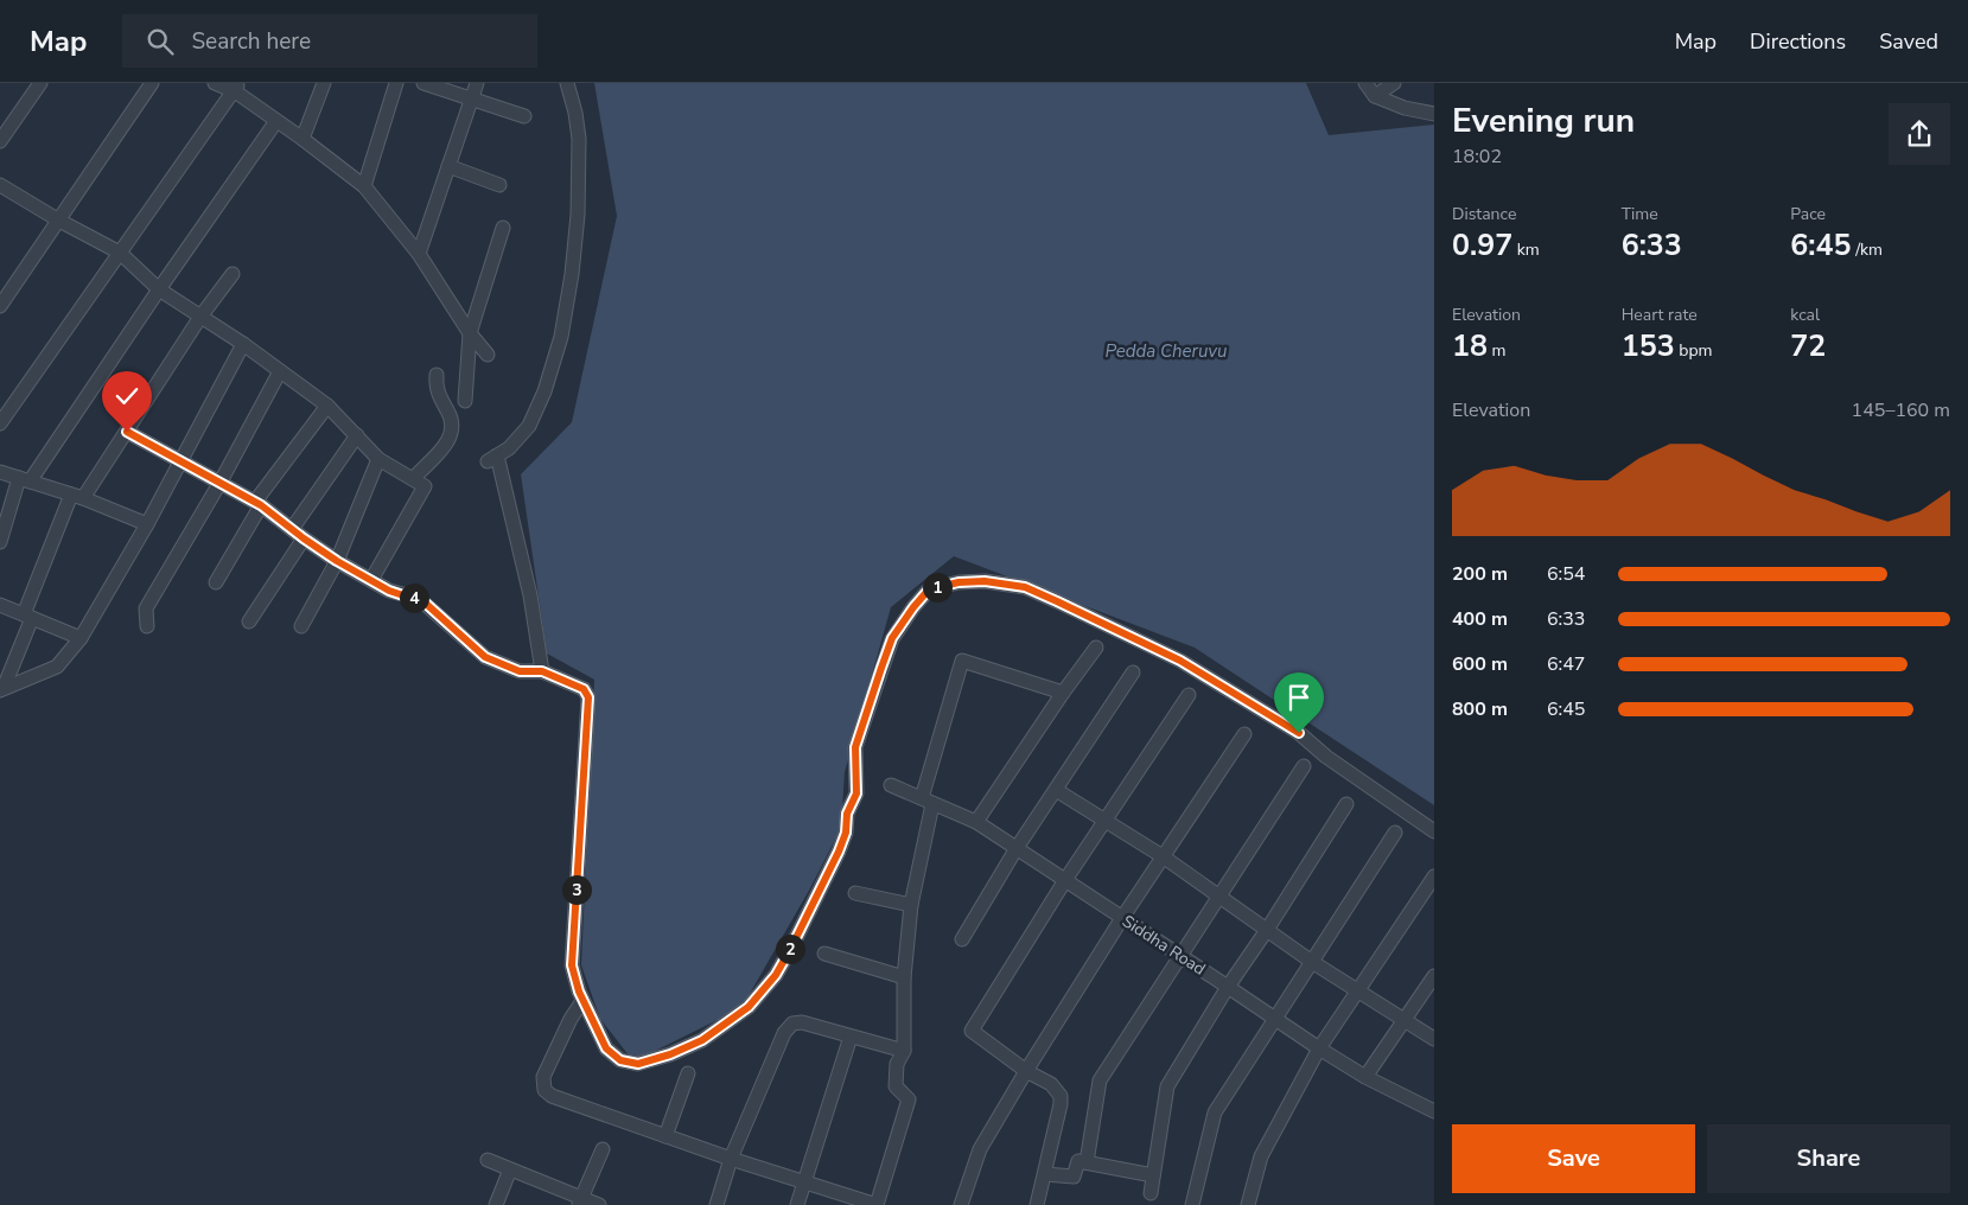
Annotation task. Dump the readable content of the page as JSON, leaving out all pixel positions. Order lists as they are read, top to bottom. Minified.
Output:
{"streets":{"street":["Siddha Road"]},"water":["Pedda Cheruvu"],"page":{"header":"Map","search":"Search here","nav":["Map","Directions","Saved"],"heading":["Evening run","18:02"],"stats":[["Distance","0.97 km"],["Time","6:33"],["Pace","6:45 /km"],["Elevation","18 m"],["Heart rate","153 bpm"],["kcal","72"]],"chart":["Elevation","145–160 m"],"list":[{"name":"200 m","note":"6:54"},{"name":"400 m","note":"6:33"},{"name":"600 m","note":"6:47"},{"name":"800 m","note":"6:45"}],"pins":["1","4","3","2"],"buttons":["Save","Share"]}}
